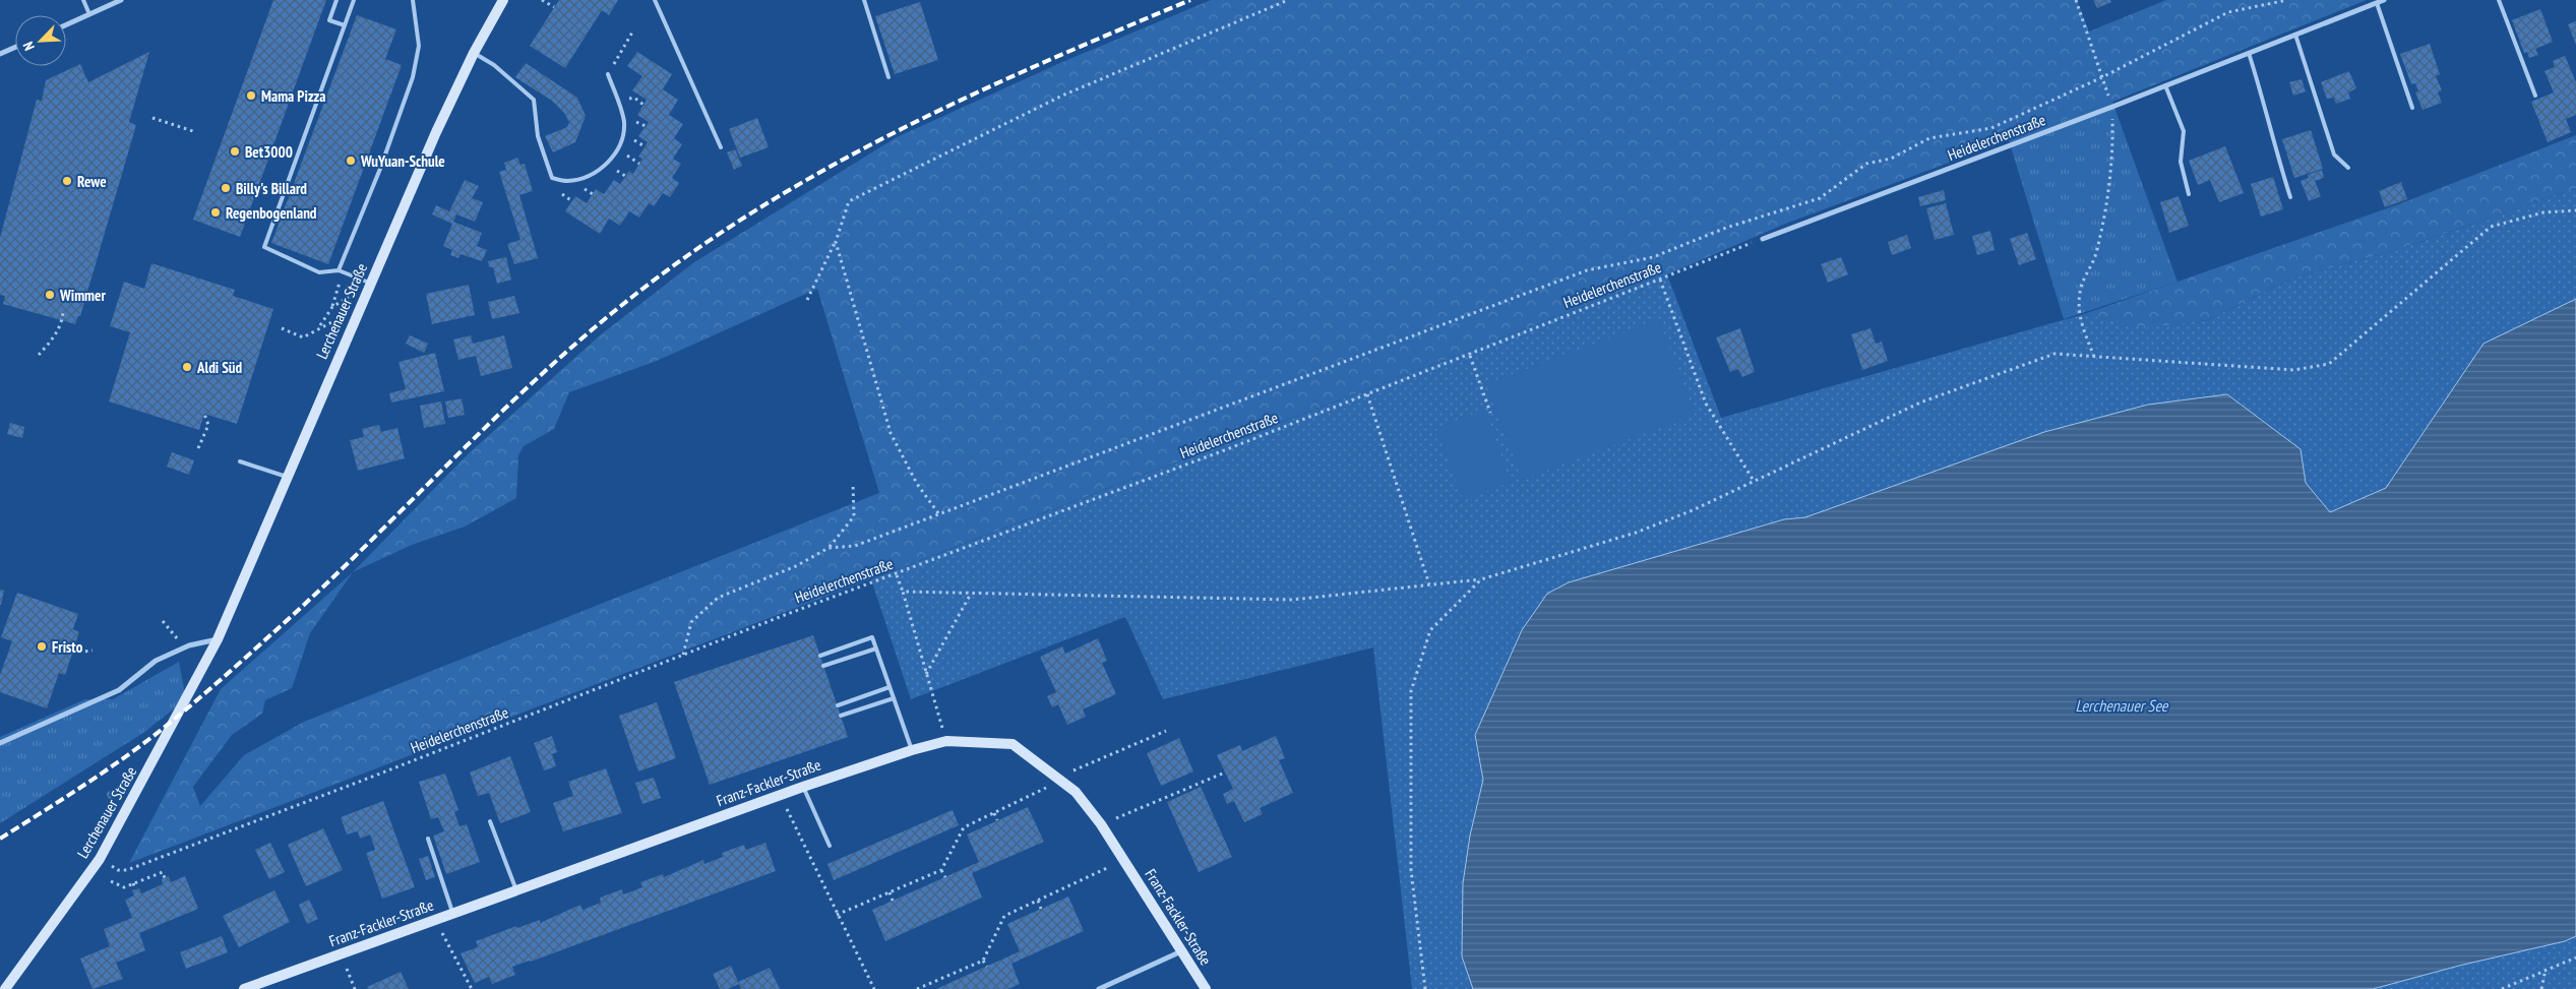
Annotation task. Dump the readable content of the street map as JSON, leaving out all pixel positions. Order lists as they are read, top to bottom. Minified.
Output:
{"streets":{"street":["Heidelerchenstraße","Lerchenauer Straße","Franz-Fackler-Straße"]},"crossings":[["Heidelerchenstraße","Lerchenauer Straße"]],"water":["Lerchenauer See"],"places":["Mama Pizza","Bet3000","WuYuan-Schule","Rewe","Billy's Billard","Regenbogenland","Wimmer","Aldi Süd","Fristo"],"north":"bottom left"}
